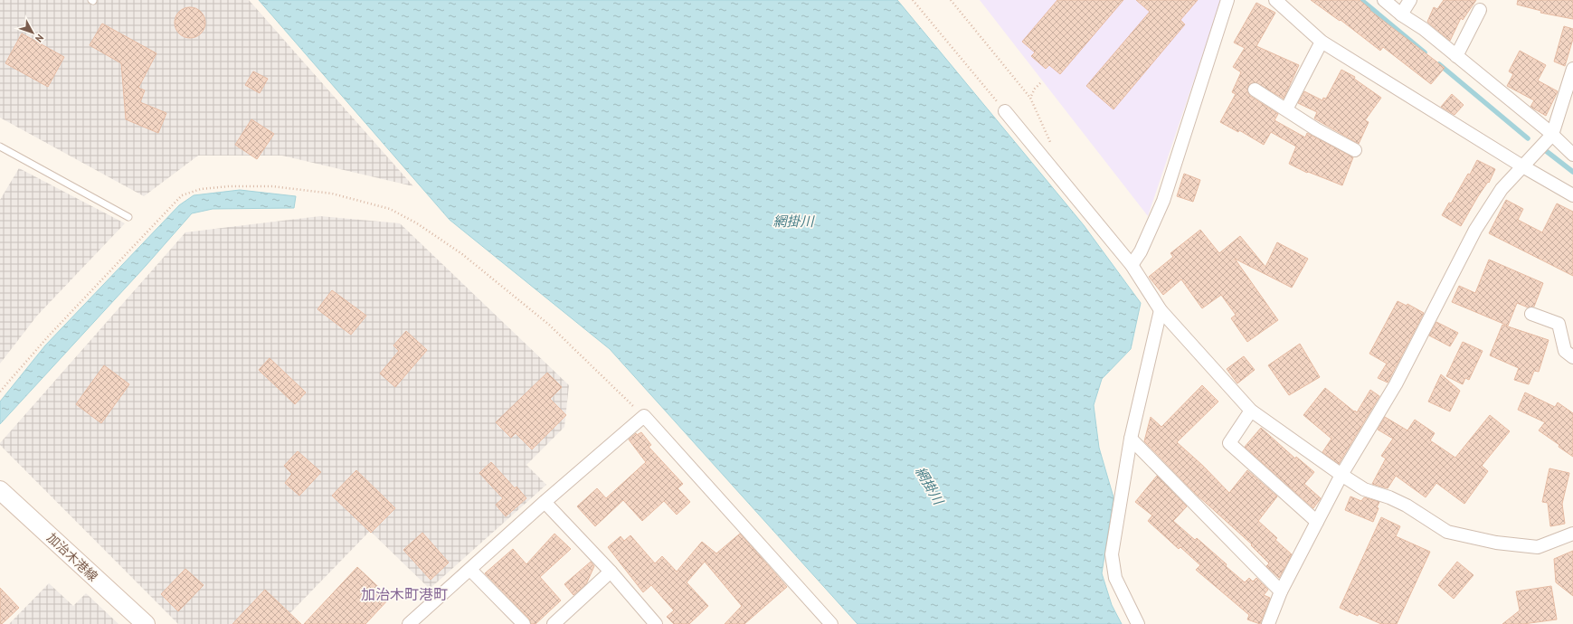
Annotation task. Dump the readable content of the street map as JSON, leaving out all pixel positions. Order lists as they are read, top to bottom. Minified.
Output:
{"streets":{"main road":["加治木港線"]},"districts":["加治木町港町"],"water":["網掛川"],"north":"bottom right"}
